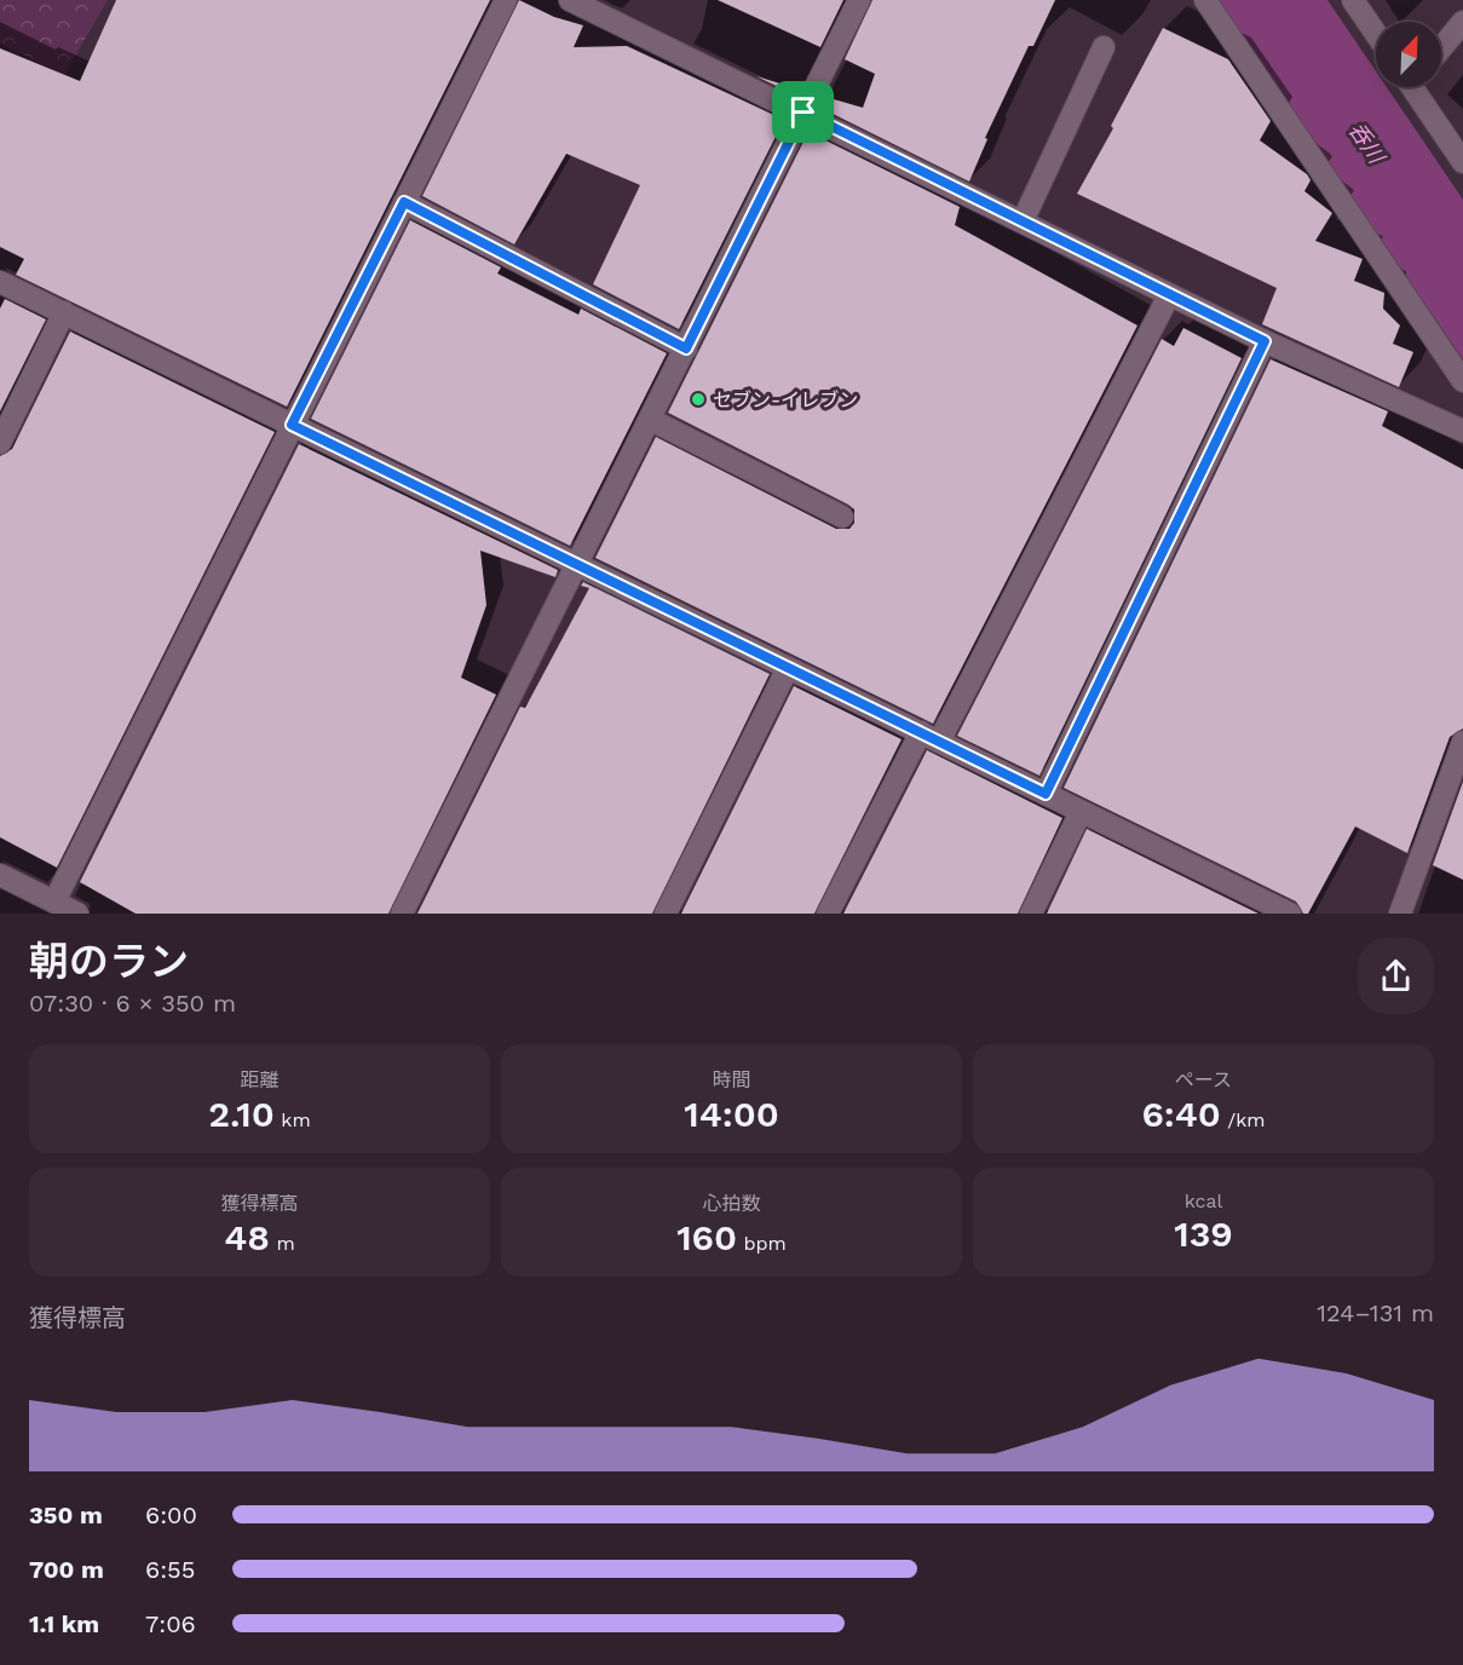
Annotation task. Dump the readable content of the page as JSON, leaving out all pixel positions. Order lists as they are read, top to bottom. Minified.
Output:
{"water":["呑川"],"places":["セブン-イレブン"],"north":"top right","page":{"heading":["朝のラン","07:30 · 6 × 350 m"],"stats":[["距離","2.10 km"],["時間","14:00"],["ペース","6:40 /km"],["獲得標高","48 m"],["心拍数","160 bpm"],["kcal","139"]],"chart":["獲得標高","124–131 m"],"list":[{"name":"350 m","note":"6:00"},{"name":"700 m","note":"6:55"},{"name":"1.1 km","note":"7:06"}]}}
